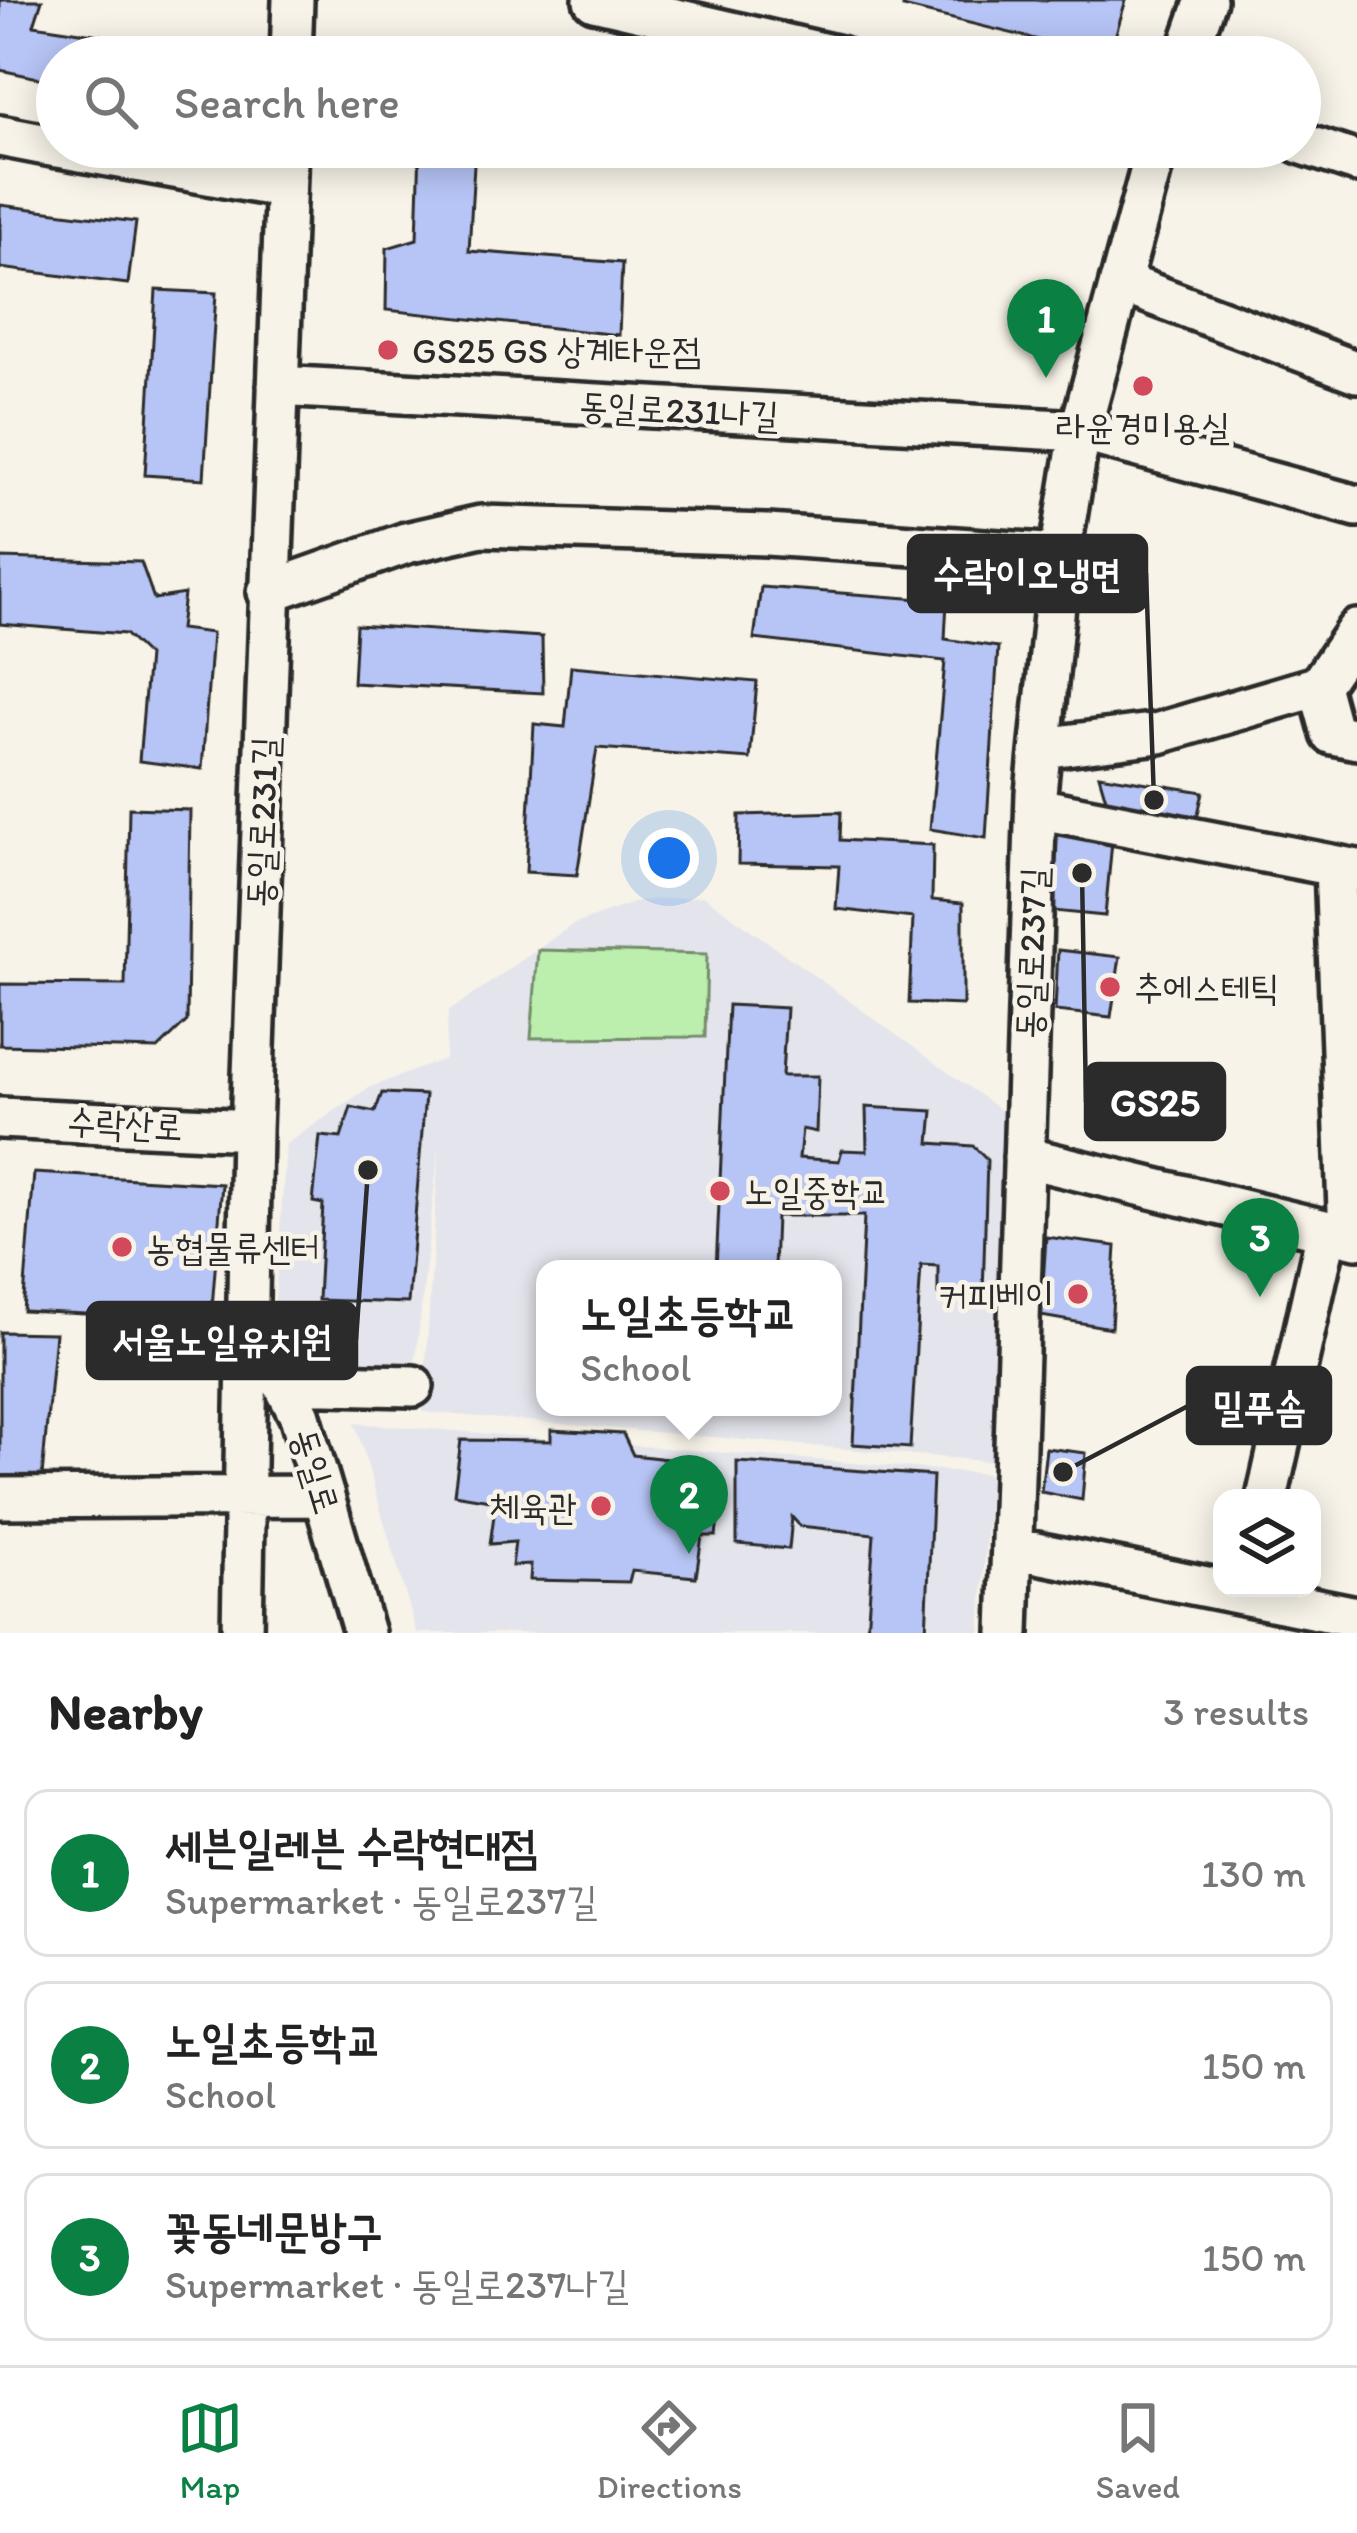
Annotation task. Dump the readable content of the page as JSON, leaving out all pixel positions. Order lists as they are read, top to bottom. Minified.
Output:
{"streets":{"street":["동일로231나길","동일로231길","동일로237길","수락산로","동일로"]},"crossings":[["동일로231나길","동일로231길"],["동일로231나길","동일로237길"],["동일로231길","수락산로"],["동일로231길","동일로"]],"places":["GS25 GS 상계타운점","라윤경미용실","수락이오냉면","GS25","추에스테틱","서울노일유치원","노일중학교","농협물류센터","커피베이","밀푸솜","체육관"],"page":{"search":"Search here","pins":["1","3","2"],"popup":["노일초등학교","School"],"heading":["Nearby","3 results"],"list":[{"mark":"1","name":"세븐일레븐 수락현대점","note":"Supermarket · 동일로237길","value":"130 m"},{"mark":"2","name":"노일초등학교","note":"School","value":"150 m"},{"mark":"3","name":"꽃동네문방구","note":"Supermarket · 동일로237나길","value":"150 m"}],"nav":["Map","Directions","Saved"]}}
